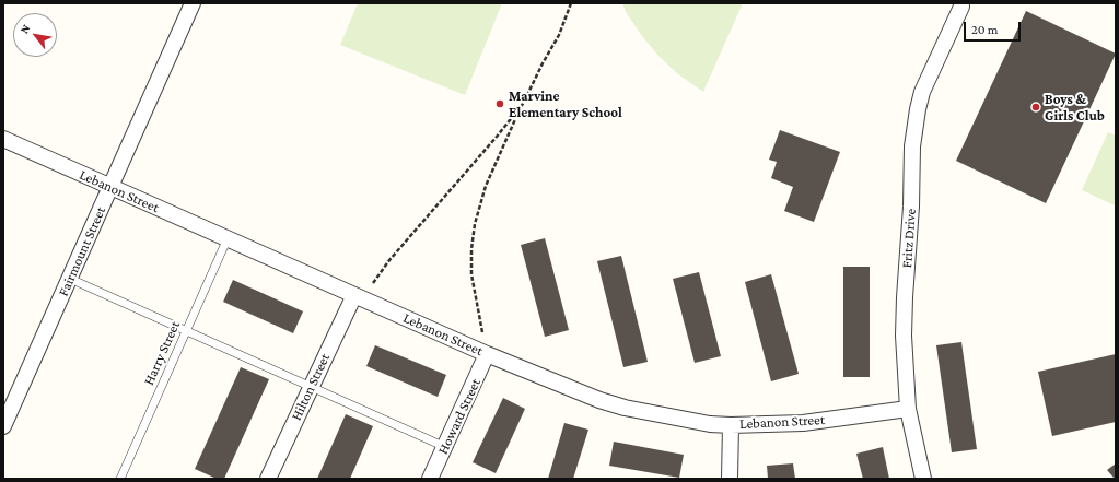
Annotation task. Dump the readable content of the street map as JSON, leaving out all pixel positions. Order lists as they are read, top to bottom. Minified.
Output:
{"streets":{"street":["Lebanon Street","Fritz Drive","Fairmount Street","Hilton Street","Howard Street"],"lane":["Harry Street"]},"crossings":[["Lebanon Street","Fritz Drive"],["Lebanon Street","Fairmount Street"],["Lebanon Street","Harry Street"],["Lebanon Street","Hilton Street"],["Lebanon Street","Howard Street"]],"places":["Marvine Elementary School","Boys & Girls Club"],"scale_bar":"20 m","north":"top left"}
